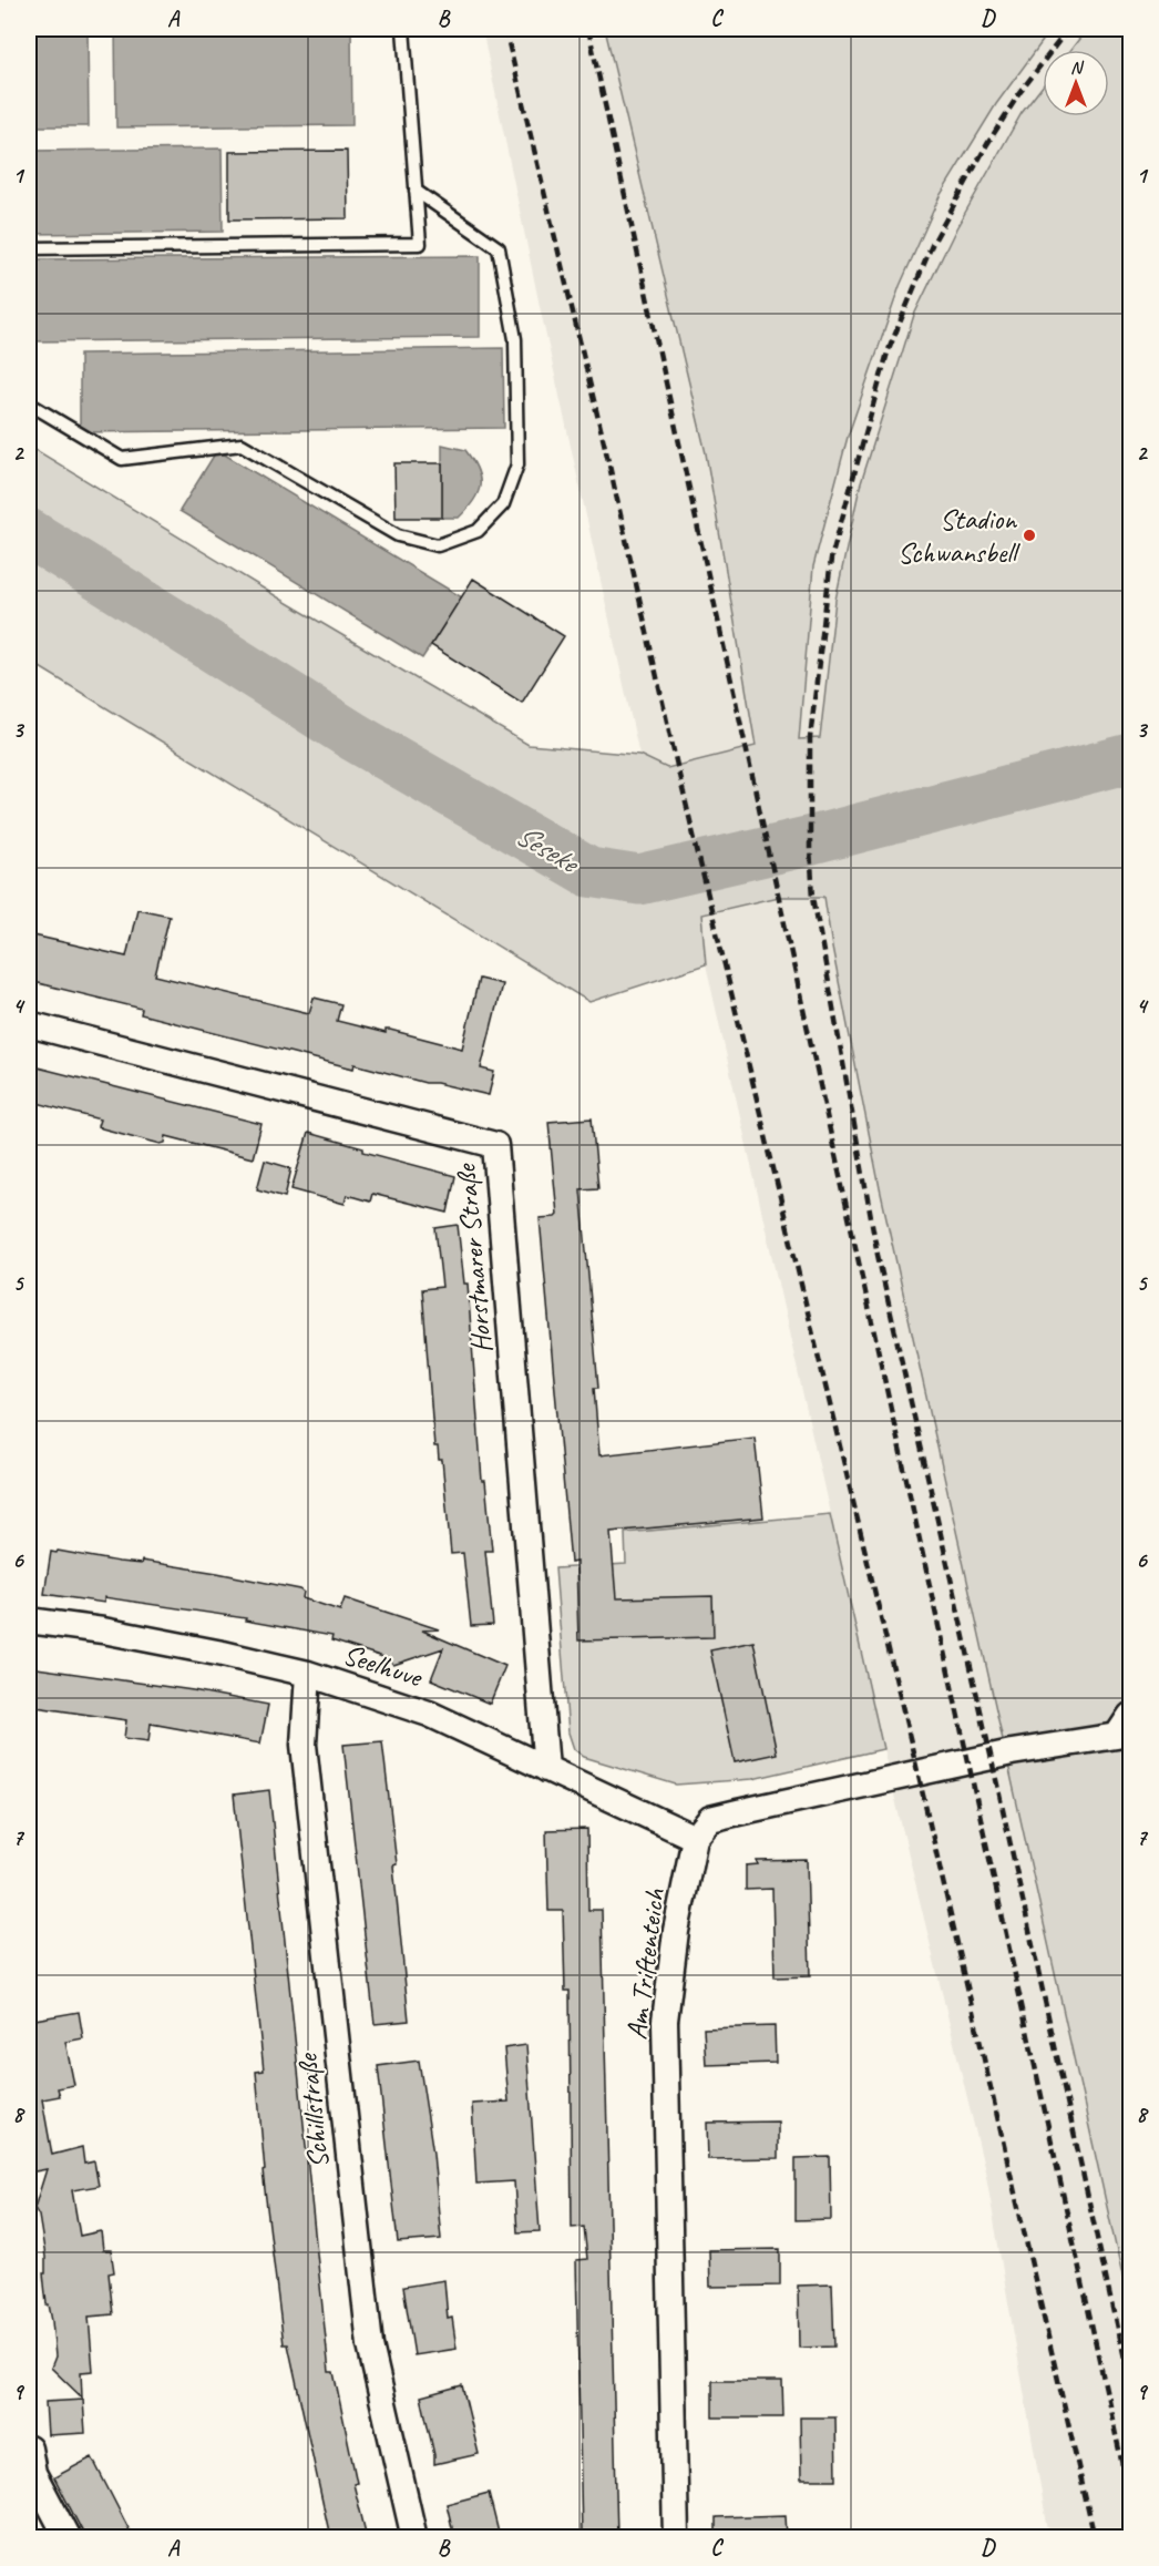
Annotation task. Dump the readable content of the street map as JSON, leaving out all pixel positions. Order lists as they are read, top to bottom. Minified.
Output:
{"streets":{"street":["Horstmarer Straße","Seelhuve","Am Triftenteich","Schillstraße"]},"crossings":[["Horstmarer Straße","Seelhuve"],["Seelhuve","Am Triftenteich"],["Seelhuve","Schillstraße"]],"water":["Seseke"],"places":["Stadion Schwansbell"],"north":"top","grid":{"columns":["A","B","C","D"],"rows":["1","2","3","4","5","6","7","8","9"]}}
